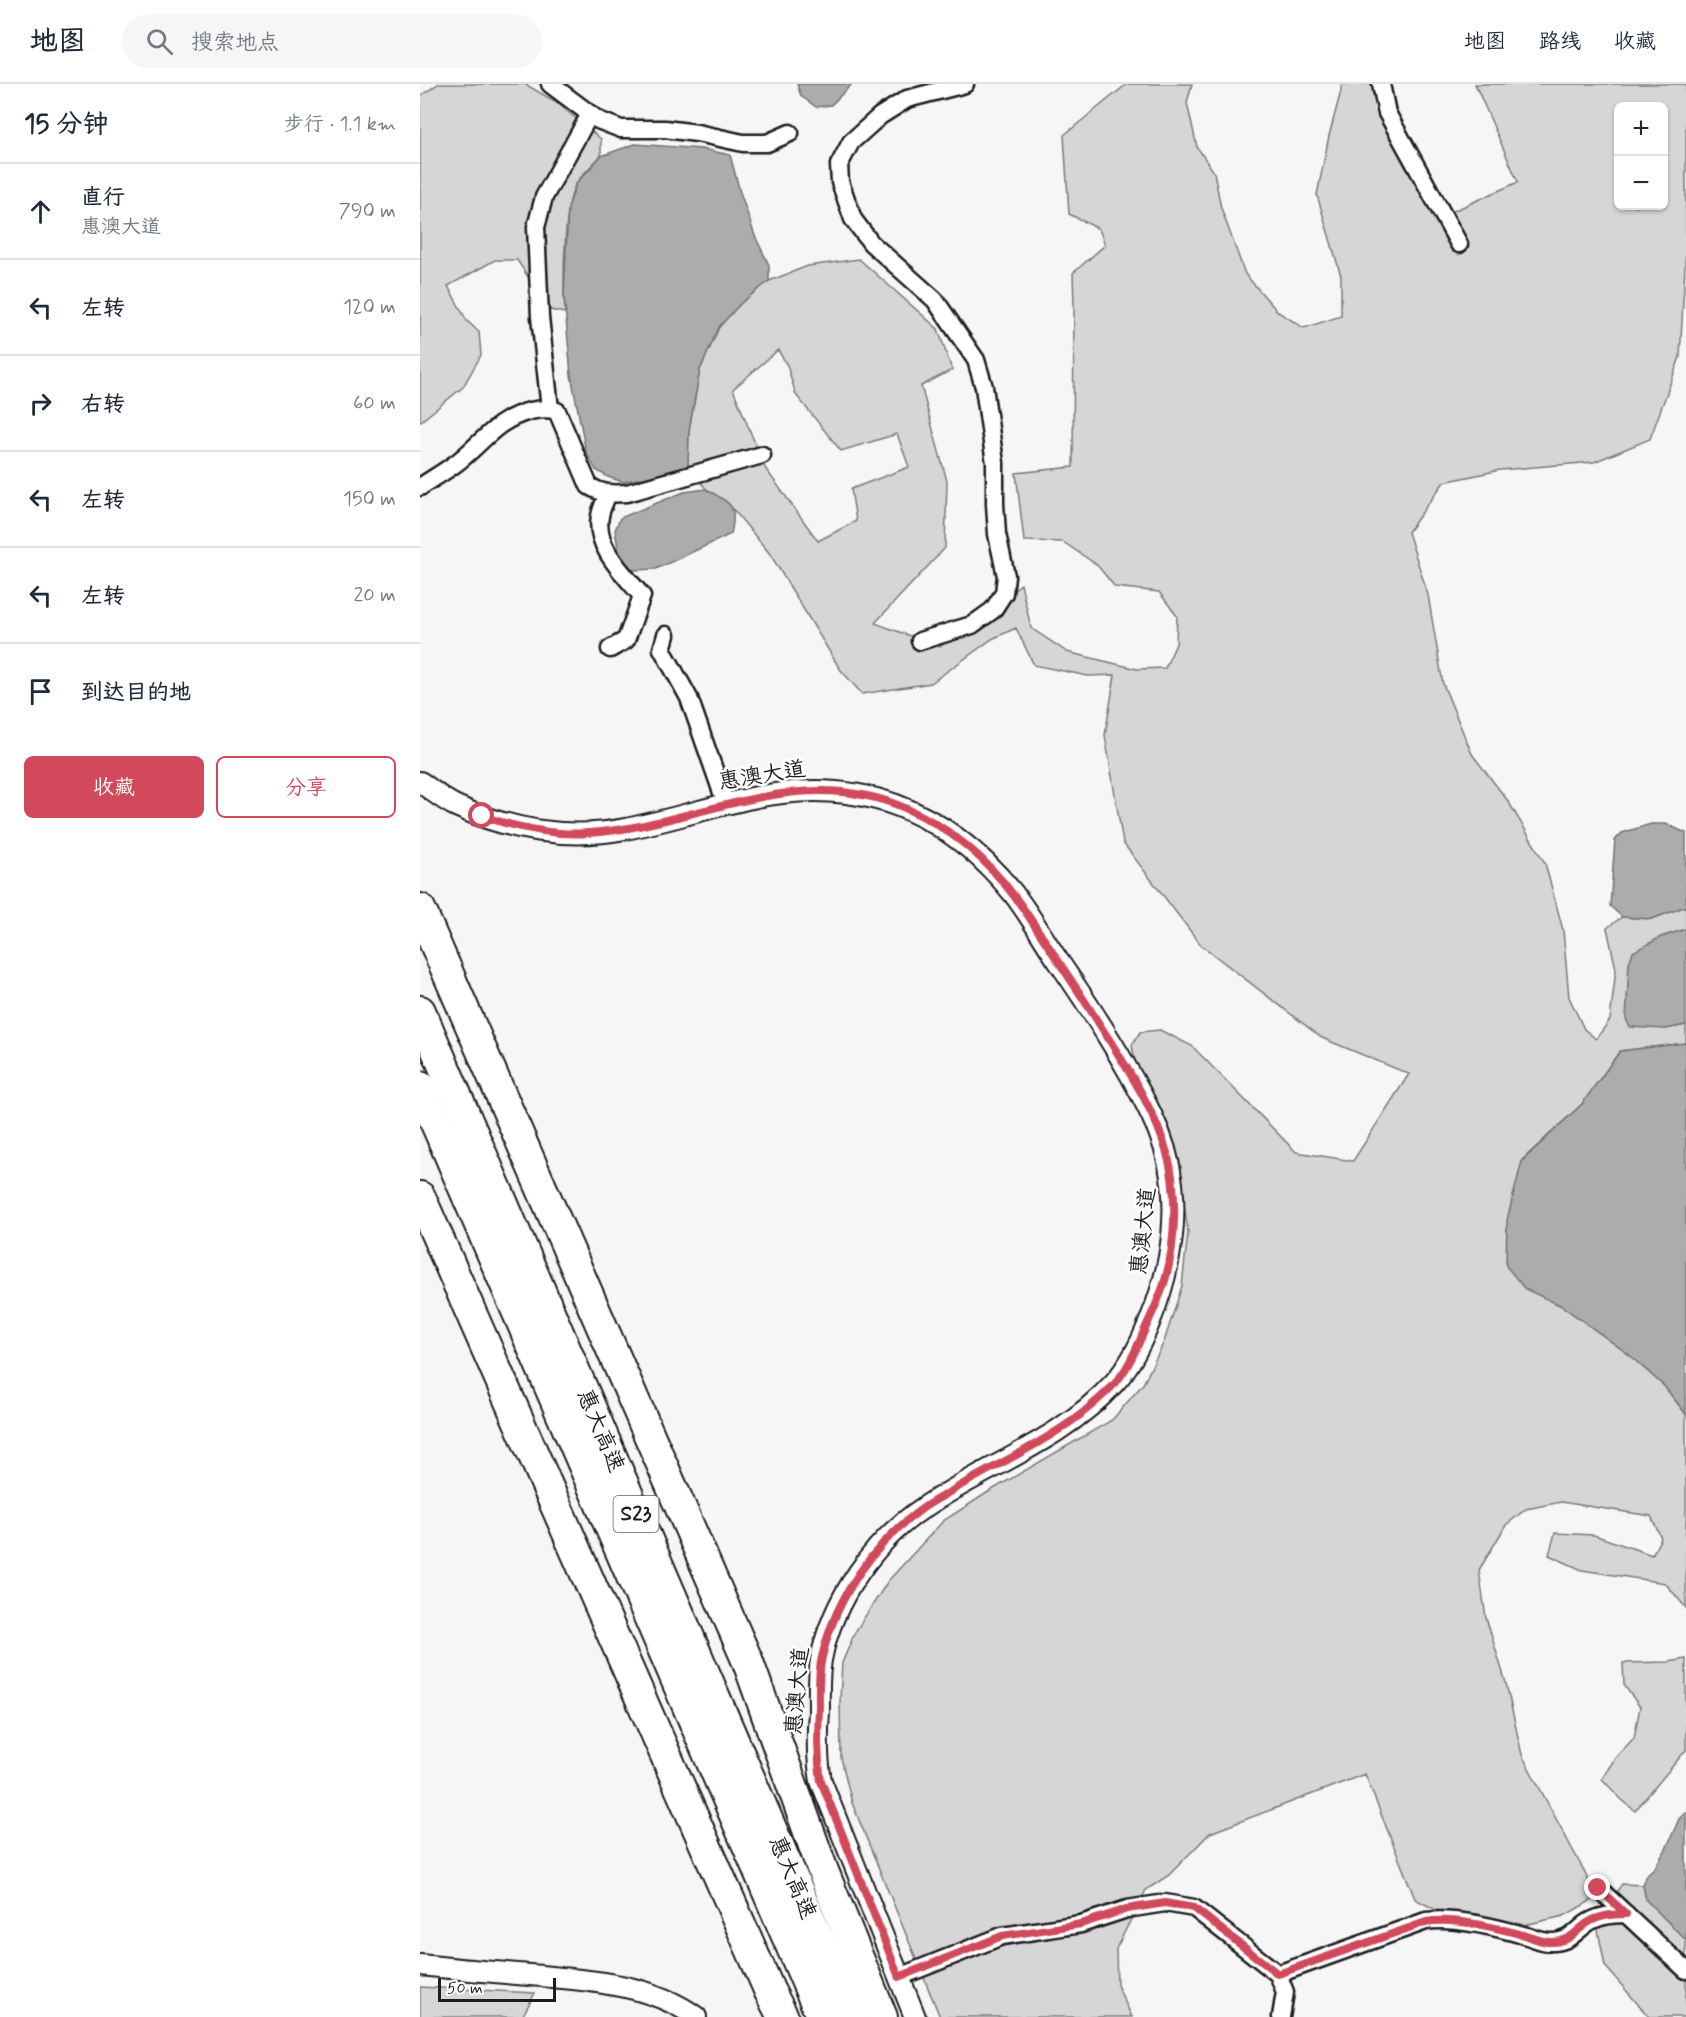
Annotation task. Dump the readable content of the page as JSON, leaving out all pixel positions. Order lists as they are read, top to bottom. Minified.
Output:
{"streets":{"highway":["惠大高速","S23"],"street":["惠澳大道"]},"scale_bar":"50 m","page":{"header":"地图","search":"搜索地点","nav":["地图","路线","收藏"],"heading":["15 分钟","步行 · 1.1 km"],"map_buttons":["+","−"],"list":[["直行","惠澳大道","790 m"],["左转","120 m"],["右转","60 m"],["左转","150 m"],["左转","20 m"],"到达目的地"],"buttons":["收藏","分享"],"scale":"50 m"}}
